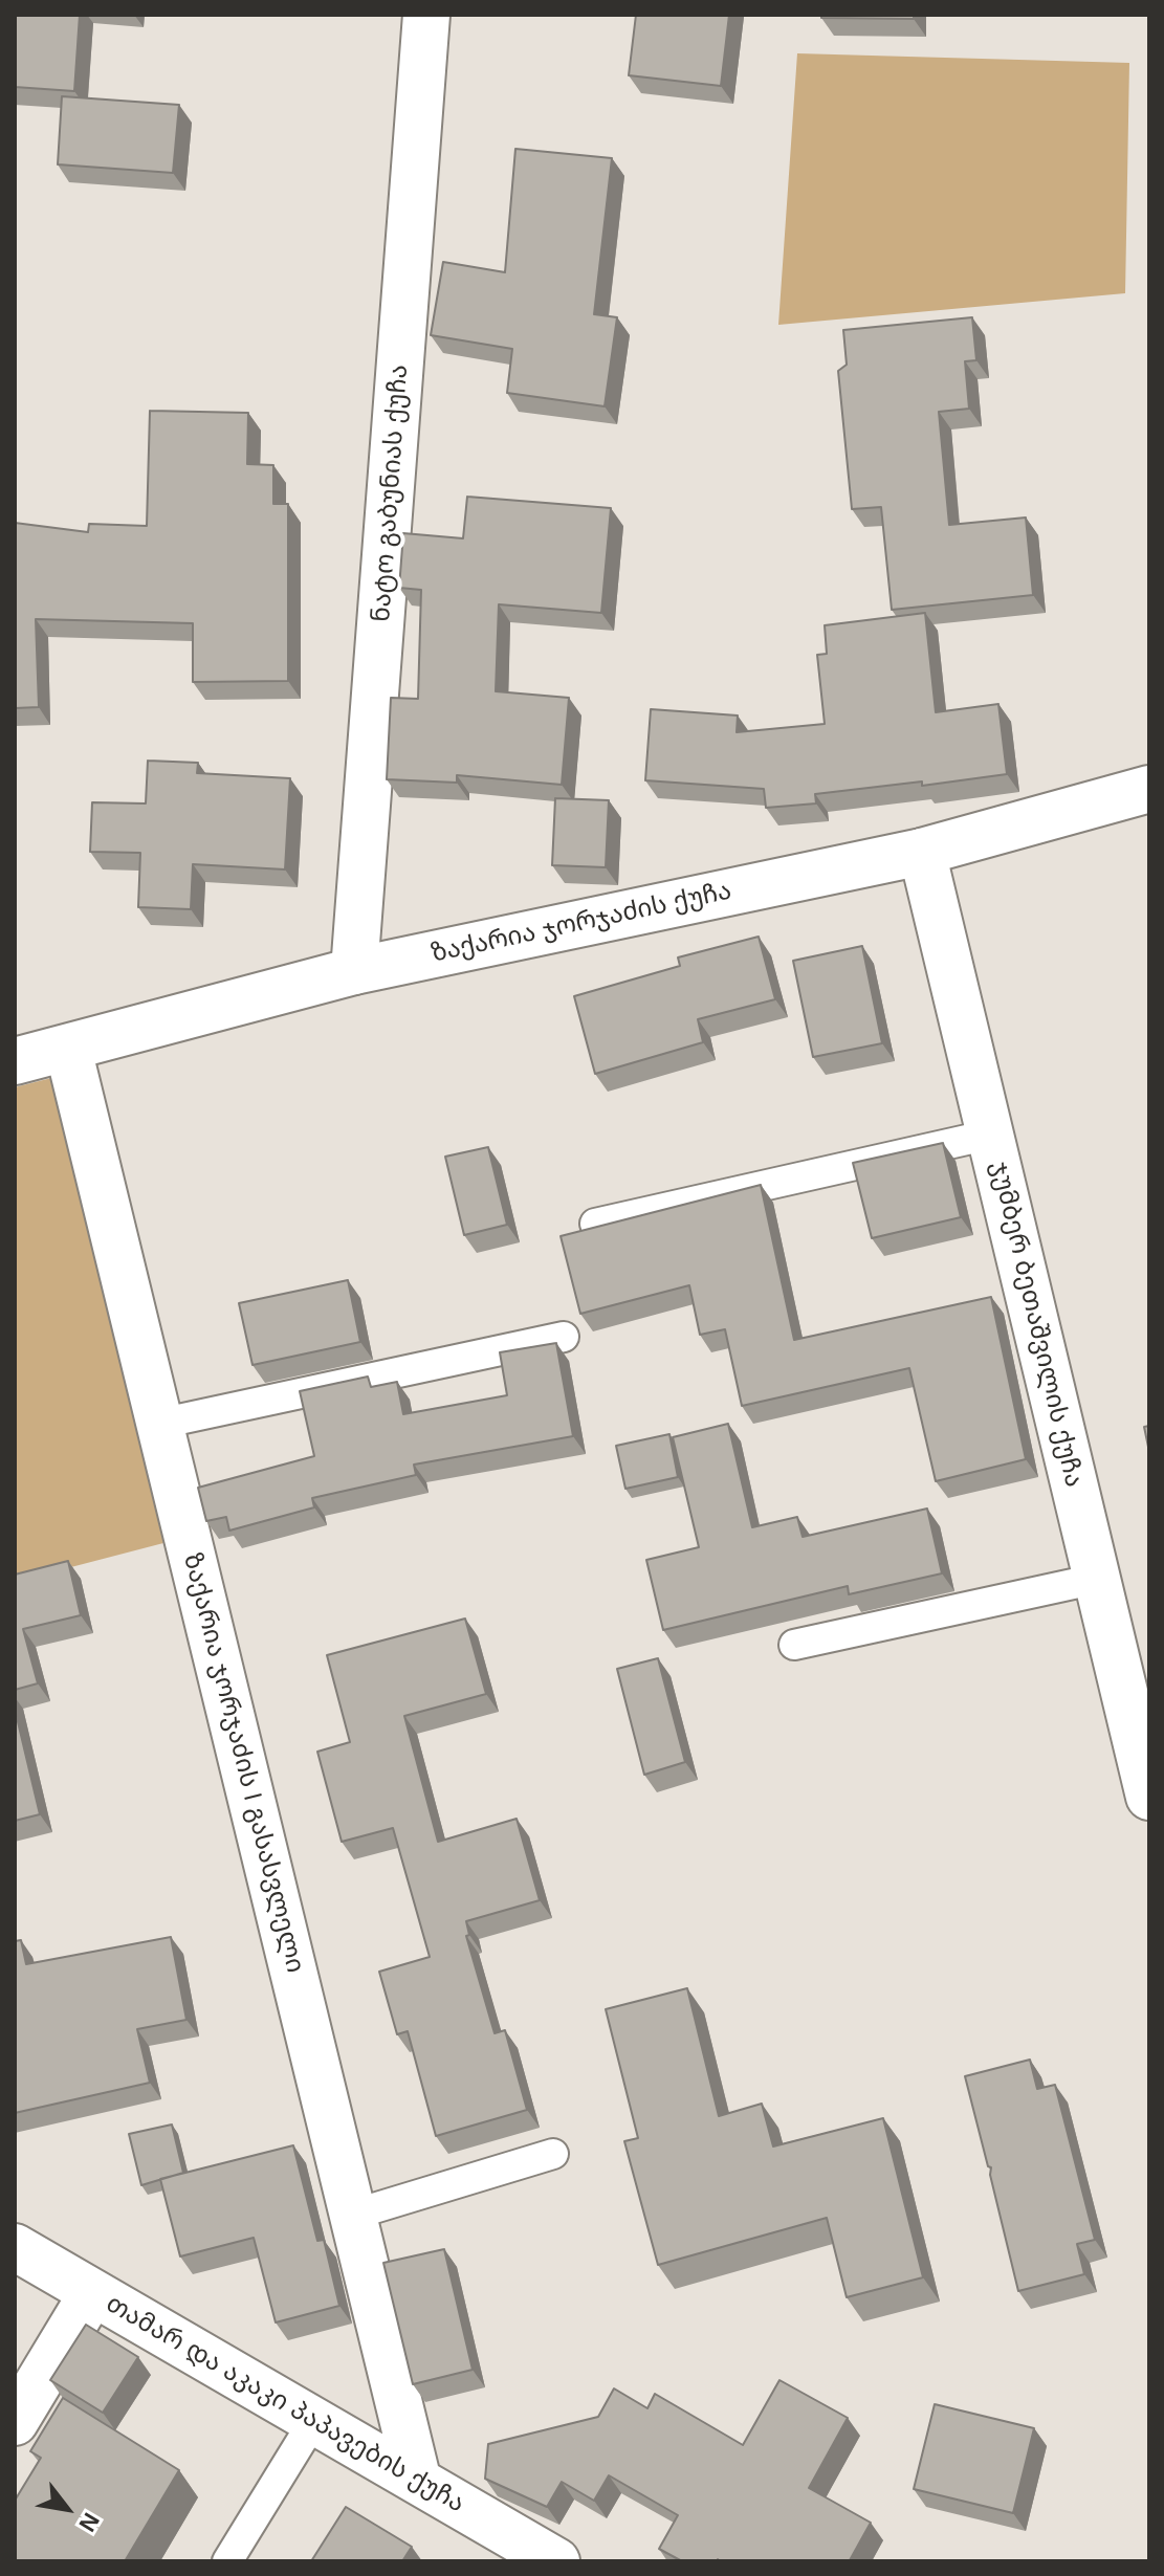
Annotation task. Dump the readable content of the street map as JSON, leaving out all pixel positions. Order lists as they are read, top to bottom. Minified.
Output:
{"streets":{"street":["ნატო გაბუნიას ქუჩა","ზაქარია ჯორჯაძის ქუჩა","ჯუმბერ ბეთაშვილის ქუჩა","ზაქარია ჯორჯაძის I გასასვლელი","თამარ და აკაკი პაპავების ქუჩა"]},"crossings":[["ნატო გაბუნიას ქუჩა","ზაქარია ჯორჯაძის ქუჩა"],["ზაქარია ჯორჯაძის ქუჩა","ჯუმბერ ბეთაშვილის ქუჩა"],["ზაქარია ჯორჯაძის ქუჩა","ზაქარია ჯორჯაძის I გასასვლელი"],["ზაქარია ჯორჯაძის I გასასვლელი","თამარ და აკაკი პაპავების ქუჩა"]],"north":"bottom right"}
